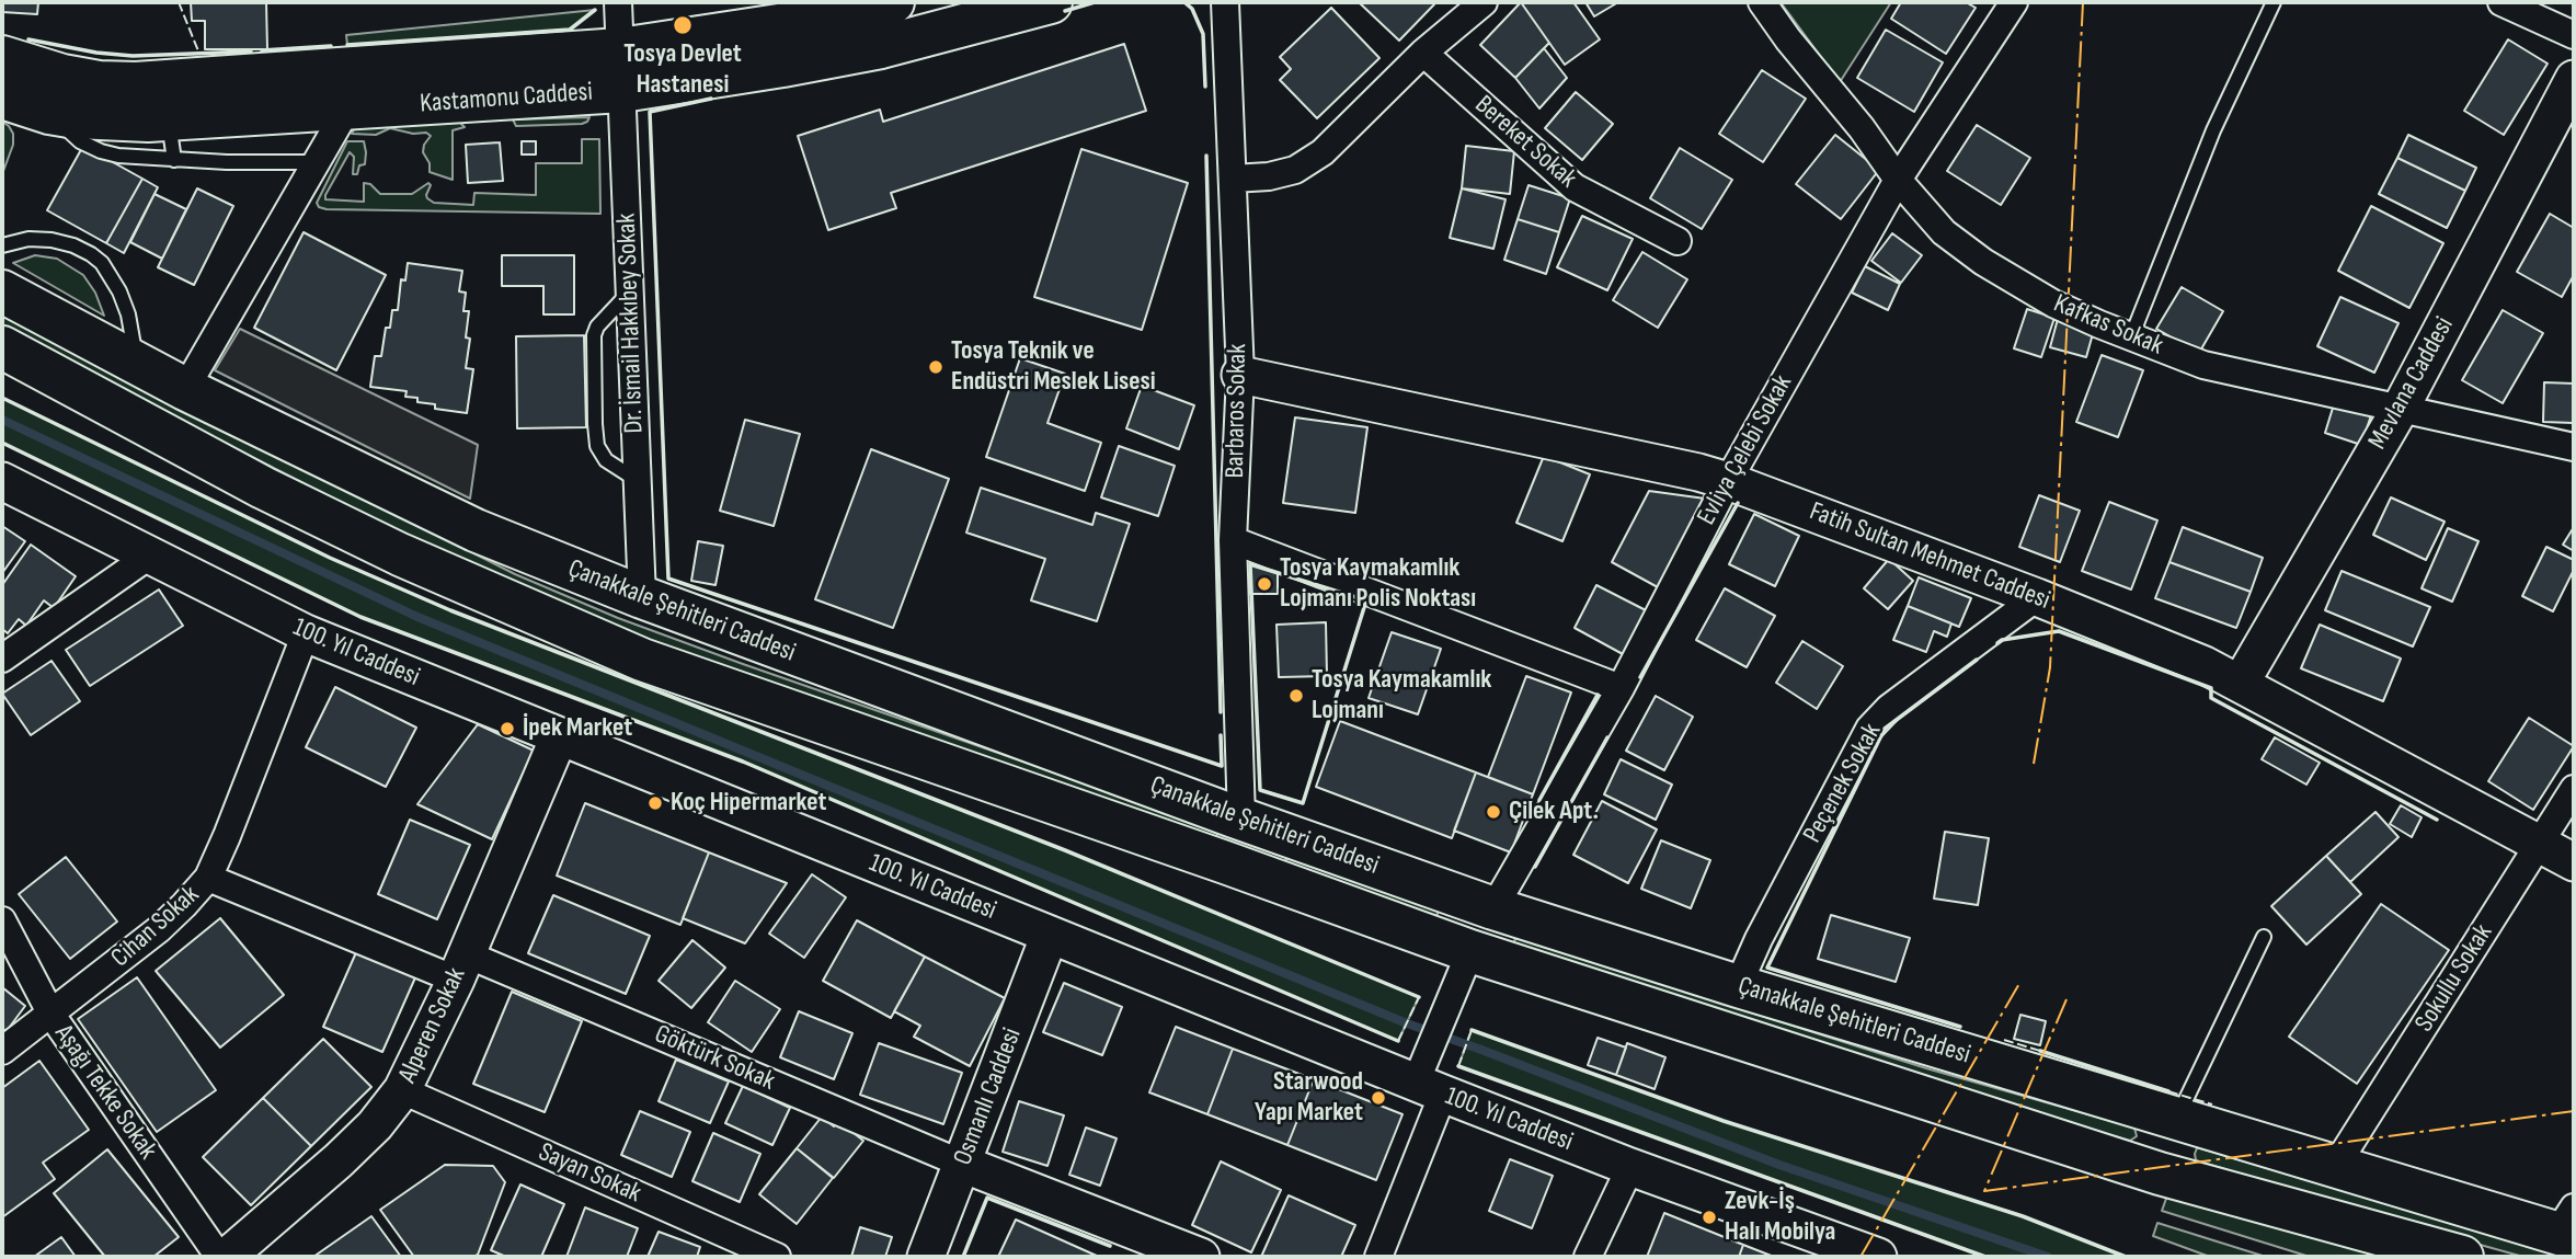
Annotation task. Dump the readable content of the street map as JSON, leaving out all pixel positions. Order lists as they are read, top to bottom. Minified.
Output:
{"streets":{"main road":["Kastamonu Caddesi","Çanakkale Şehitleri Caddesi"],"street":["Bereket Sokak","Dr. İsmail Hakkıbey Sokak","Kafkas Sokak","Mevlana Caddesi","Barbaros Sokak","Evliya Çelebi Sokak","Fatih Sultan Mehmet Caddesi","100. Yıl Caddesi","Peçenek Sokak","Cihan Sokak","Sokullu Sokak","Alperen Sokak","Göktürk Sokak","Aşağı Tekke Sokak","Osmanlı Caddesi","Sayan Sokak"]},"crossings":[["Kastamonu Caddesi","Dr. İsmail Hakkıbey Sokak"],["Dr. İsmail Hakkıbey Sokak","Çanakkale Şehitleri Caddesi"],["Kafkas Sokak","Mevlana Caddesi"],["Kafkas Sokak","Evliya Çelebi Sokak"],["Mevlana Caddesi","Fatih Sultan Mehmet Caddesi"],["Barbaros Sokak","Fatih Sultan Mehmet Caddesi"],["Barbaros Sokak","Çanakkale Şehitleri Caddesi"],["Evliya Çelebi Sokak","Fatih Sultan Mehmet Caddesi"],["Evliya Çelebi Sokak","Çanakkale Şehitleri Caddesi"],["Fatih Sultan Mehmet Caddesi","Peçenek Sokak"],["Fatih Sultan Mehmet Caddesi","Sokullu Sokak"],["Çanakkale Şehitleri Caddesi","Peçenek Sokak"],["Çanakkale Şehitleri Caddesi","Sokullu Sokak"],["100. Yıl Caddesi","Cihan Sokak"],["100. Yıl Caddesi","Alperen Sokak"],["100. Yıl Caddesi","Osmanlı Caddesi"],["Cihan Sokak","Göktürk Sokak"],["Cihan Sokak","Aşağı Tekke Sokak"],["Alperen Sokak","Göktürk Sokak"],["Alperen Sokak","Sayan Sokak"],["Göktürk Sokak","Osmanlı Caddesi"]],"places":["Tosya Devlet Hastanesi","Tosya Teknik ve Endüstri Meslek Lisesi","Tosya Kaymakamlık Lojmanı Polis Noktası","Tosya Kaymakamlık Lojmanı","İpek Market","Koç Hipermarket","Çilek Apt.","Starwood Yapı Market","Zevk-İş Halı Mobilya"]}
